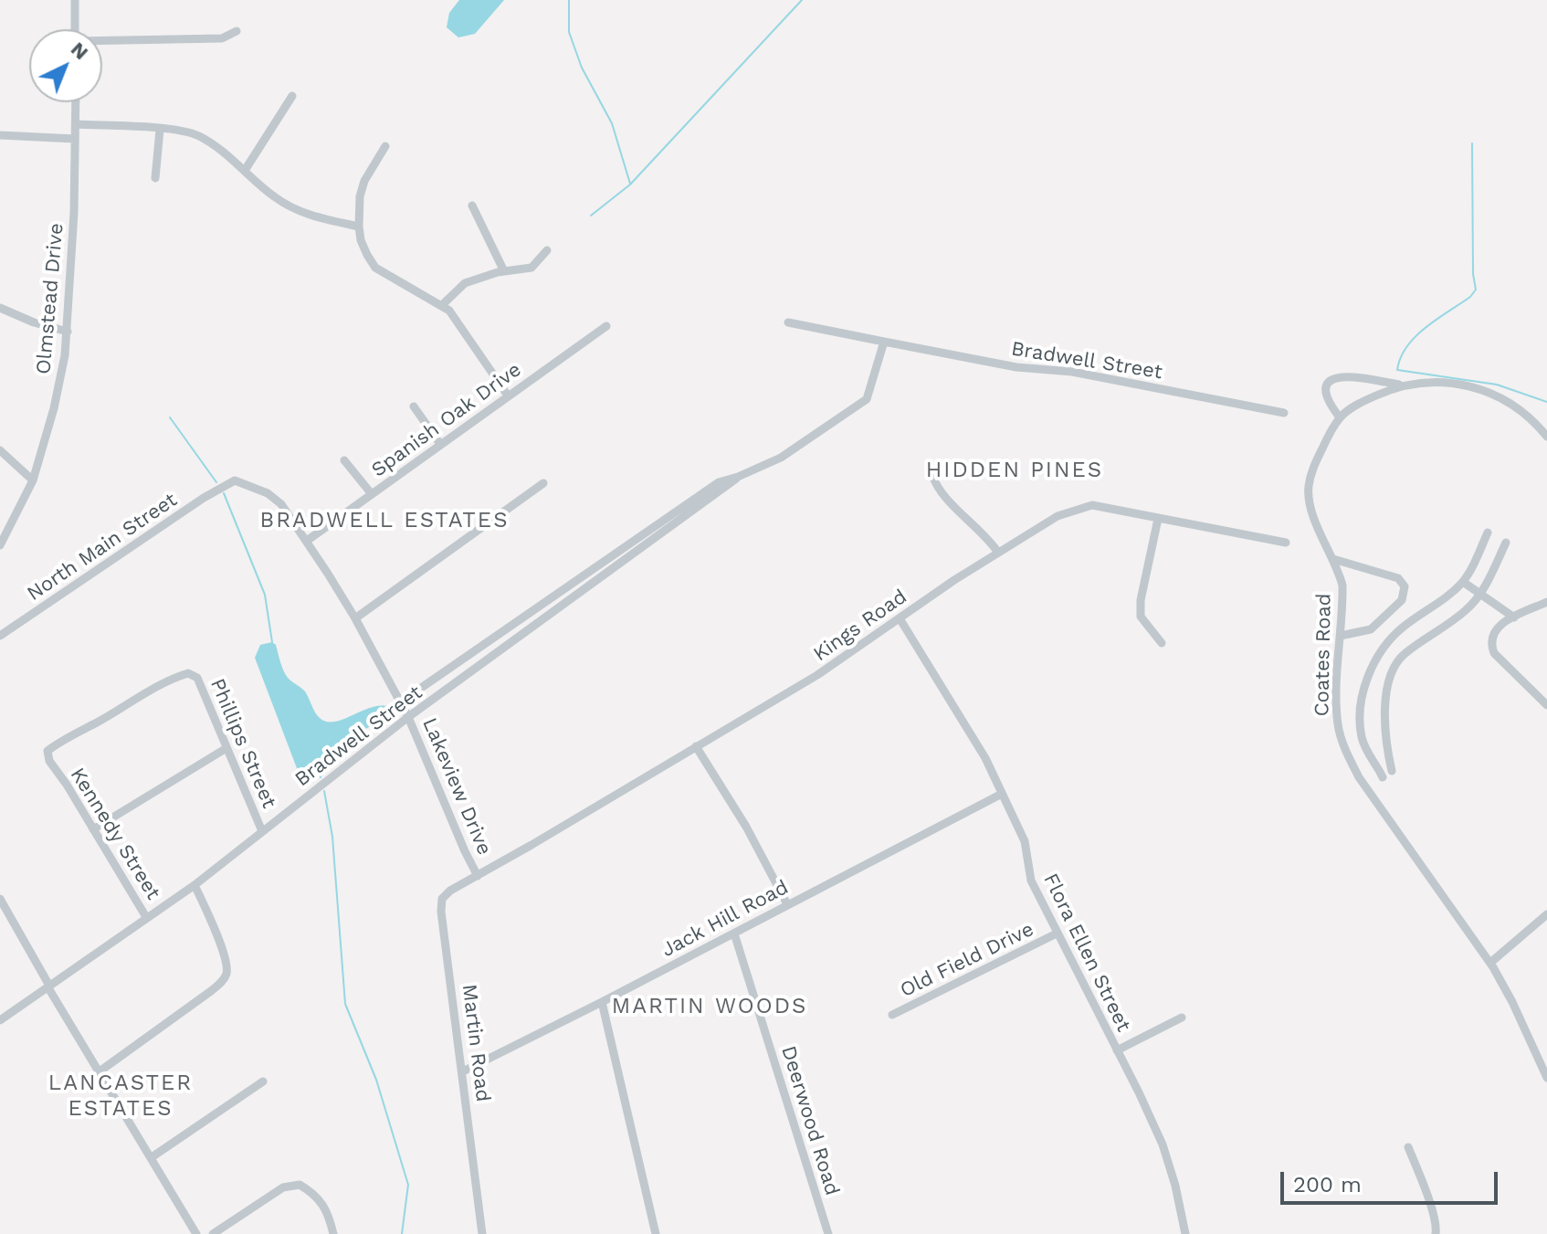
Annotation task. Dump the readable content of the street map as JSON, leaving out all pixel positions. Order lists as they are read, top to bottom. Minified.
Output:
{"streets":{"street":["Olmstead Drive","Bradwell Street","Spanish Oak Drive","North Main Street","Kings Road","Coates Road","Phillips Street","Lakeview Drive","Kennedy Street","Jack Hill Road","Flora Ellen Street","Old Field Drive","Martin Road","Deerwood Road"]},"crossings":[["Bradwell Street","Phillips Street"],["Bradwell Street","Lakeview Drive"],["Bradwell Street","Kennedy Street"],["Spanish Oak Drive","Lakeview Drive"],["North Main Street","Lakeview Drive"],["Kings Road","Lakeview Drive"],["Kings Road","Flora Ellen Street"],["Kings Road","Martin Road"],["Phillips Street","Kennedy Street"],["Lakeview Drive","Martin Road"],["Jack Hill Road","Flora Ellen Street"],["Jack Hill Road","Martin Road"],["Jack Hill Road","Deerwood Road"],["Flora Ellen Street","Old Field Drive"]],"districts":["HIDDEN PINES","BRADWELL ESTATES","MARTIN WOODS","LANCASTER ESTATES"],"scale_bar":"200 m","north":"top right"}
